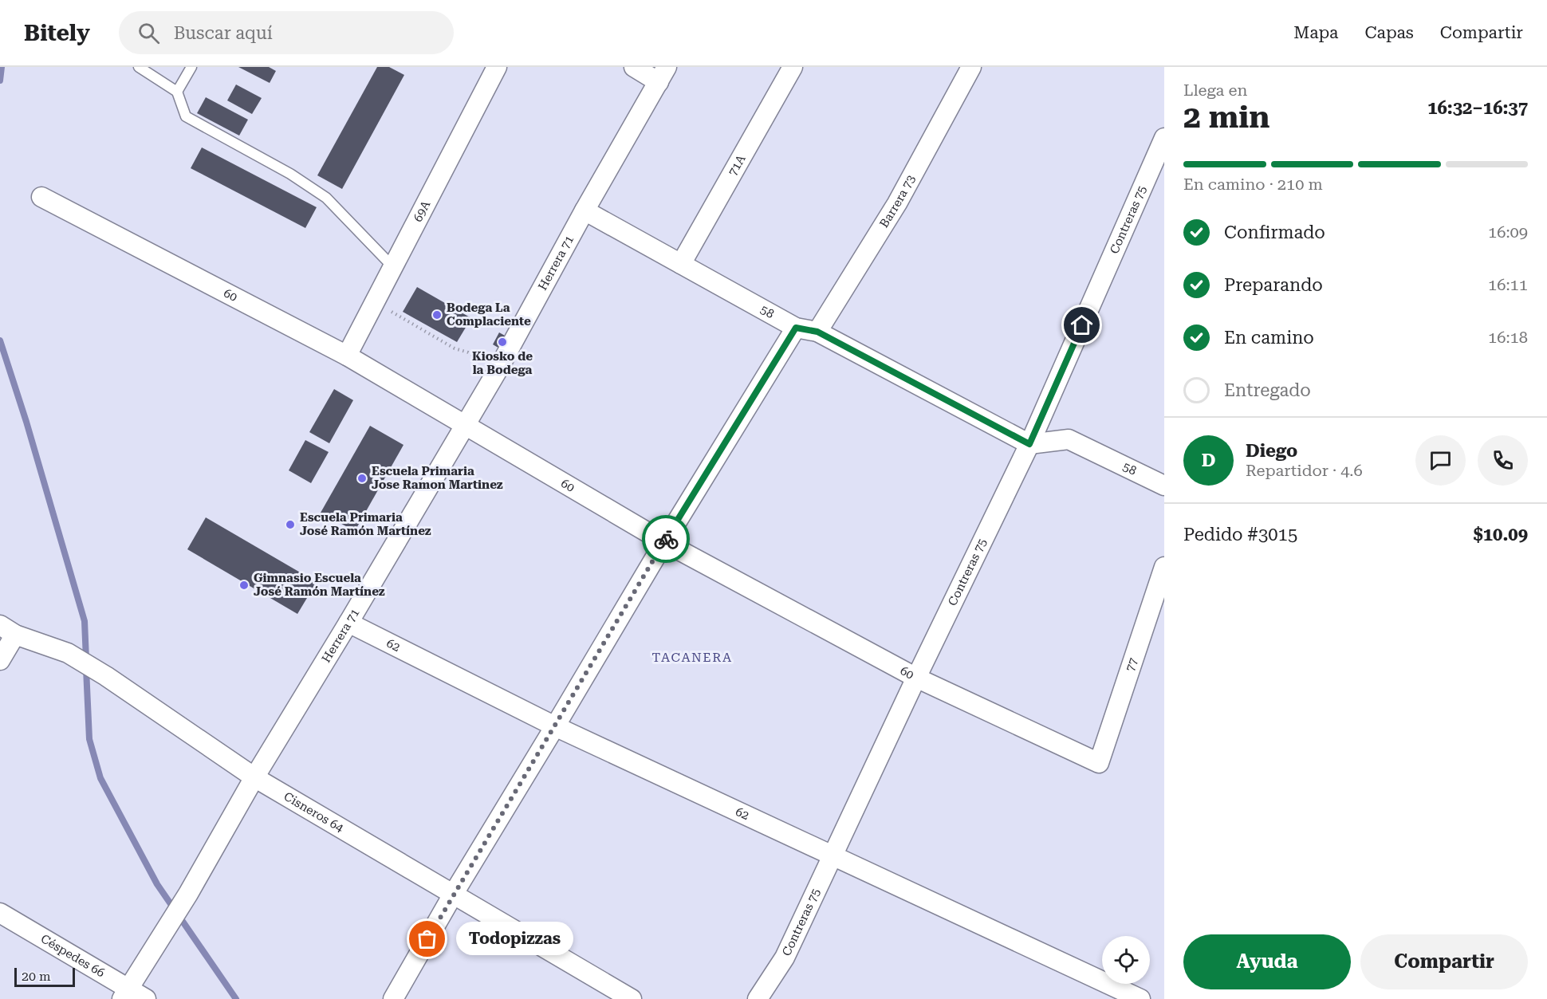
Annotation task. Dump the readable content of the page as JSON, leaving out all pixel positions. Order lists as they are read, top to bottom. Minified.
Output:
{"streets":{"street":["71A","Barrera 73","69A","Contreras 75","Herrera 71","60","58","62","77","Cisneros 64","Céspedes 66"]},"crossings":[["71A","58"],["Barrera 73","58"],["69A","60"],["Contreras 75","60"],["Contreras 75","58"],["Contreras 75","62"],["Herrera 71","60"],["Herrera 71","58"],["Herrera 71","62"],["Herrera 71","Cisneros 64"],["Herrera 71","Céspedes 66"],["60","77"]],"districts":["TACANERA"],"places":["Bodega La Complaciente","Kiosko de la Bodega","Escuela Primaria Jose Ramon Martinez","Escuela Primaria José Ramón Martínez","Gimnasio Escuela José Ramón Martínez","Todopizzas"],"scale_bar":"20 m","page":{"header":"Bitely","search":"Buscar aquí","nav":["Mapa","Capas","Compartir"],"heading":["2 min","Llega en","16:32–16:37"],"panel":["Diego","Repartidor · 4.6","Pedido #3015","$10.09"],"bar":"En camino · 210 m","list":[["Confirmado","16:09"],["Preparando","16:11"],["En camino","16:18"],"Entregado"],"round":"D","bubble":"Todopizzas","buttons":["Ayuda","Compartir"],"scale":"20 m"}}
